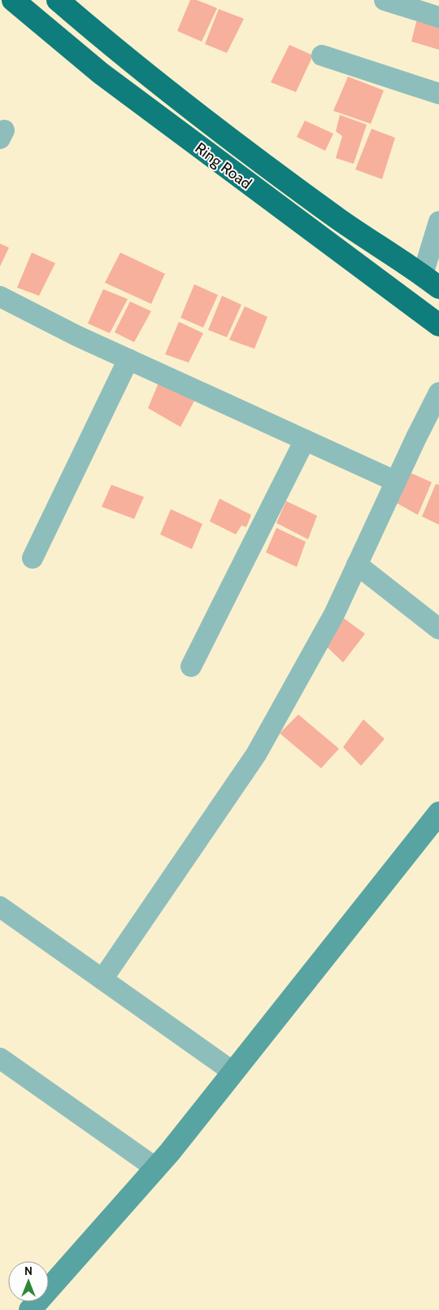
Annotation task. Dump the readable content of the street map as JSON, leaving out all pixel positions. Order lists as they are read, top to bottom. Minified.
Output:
{"streets":{"highway":["Ring Road"]},"north":"top"}
